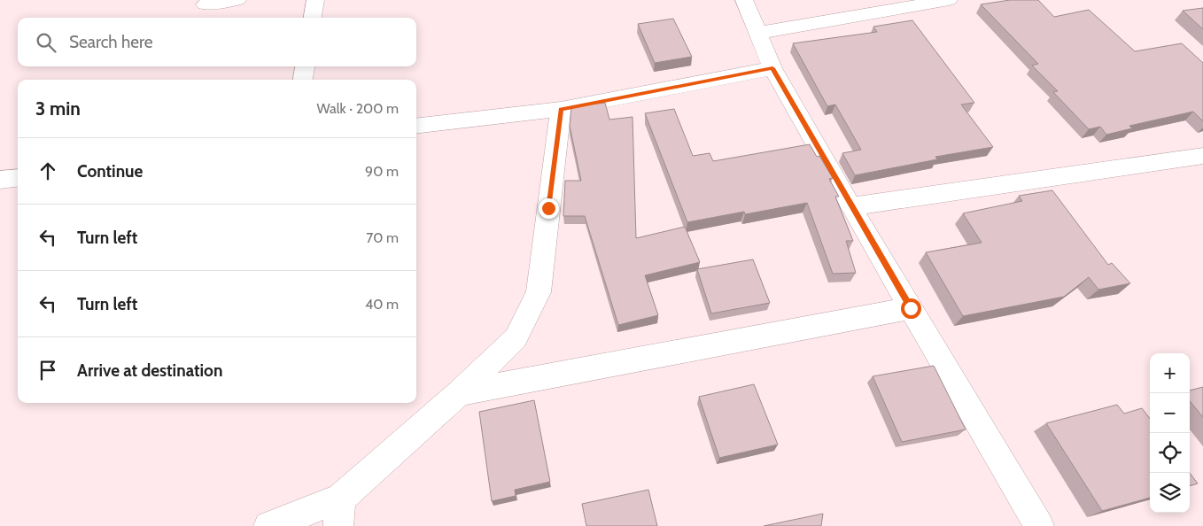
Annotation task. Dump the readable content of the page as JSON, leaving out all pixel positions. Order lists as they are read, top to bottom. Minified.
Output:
{"page":{"search":"Search here","heading":["3 min","Walk · 200 m"],"list":[["Continue","90 m"],["Turn left","70 m"],["Turn left","40 m"],"Arrive at destination"],"map_buttons":["+","−"]}}
